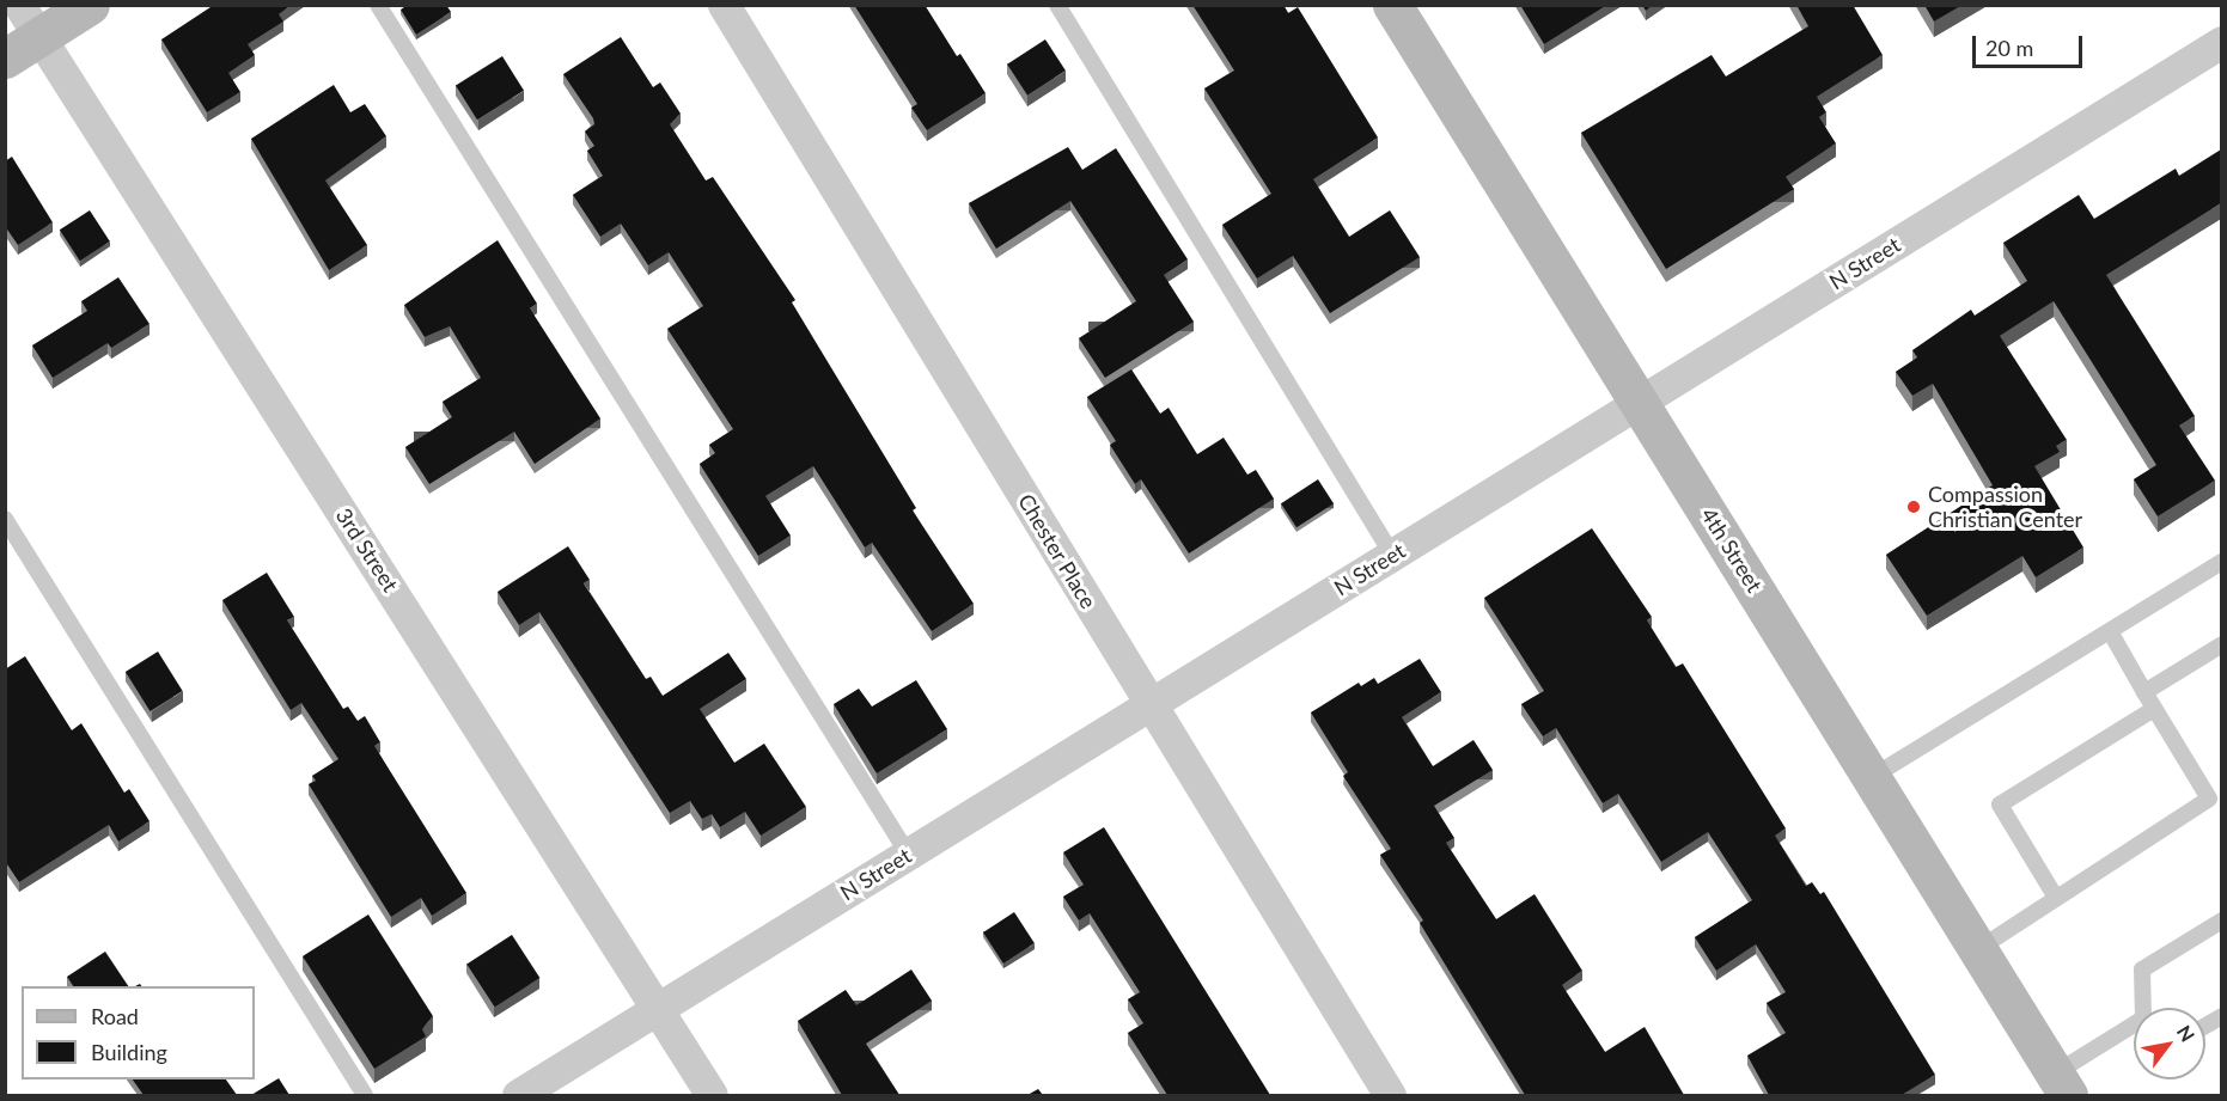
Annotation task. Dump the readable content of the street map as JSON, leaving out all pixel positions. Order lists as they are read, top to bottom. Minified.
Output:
{"streets":{"street":["N Street","3rd Street","4th Street","Chester Place"]},"crossings":[["N Street","3rd Street"],["N Street","4th Street"],["N Street","Chester Place"]],"places":["Compassion Christian Center"],"legend":["Road","Building"],"scale_bar":"20 m","north":"top right"}
